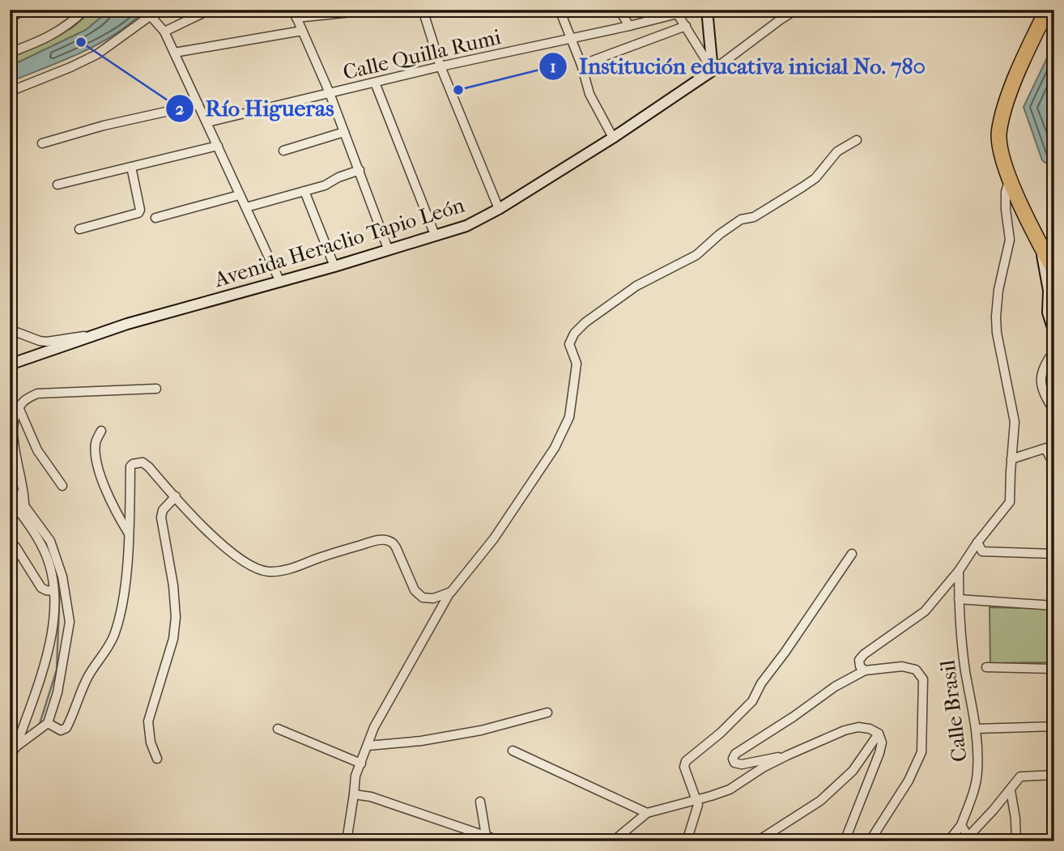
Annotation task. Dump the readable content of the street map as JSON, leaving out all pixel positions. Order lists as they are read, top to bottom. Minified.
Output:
{"streets":{"street":["Calle Quilla Rumi","Avenida Heraclio Tapio León","Calle Brasil"]},"places":["Río Higueras","Institución educativa inicial No. 780"]}
